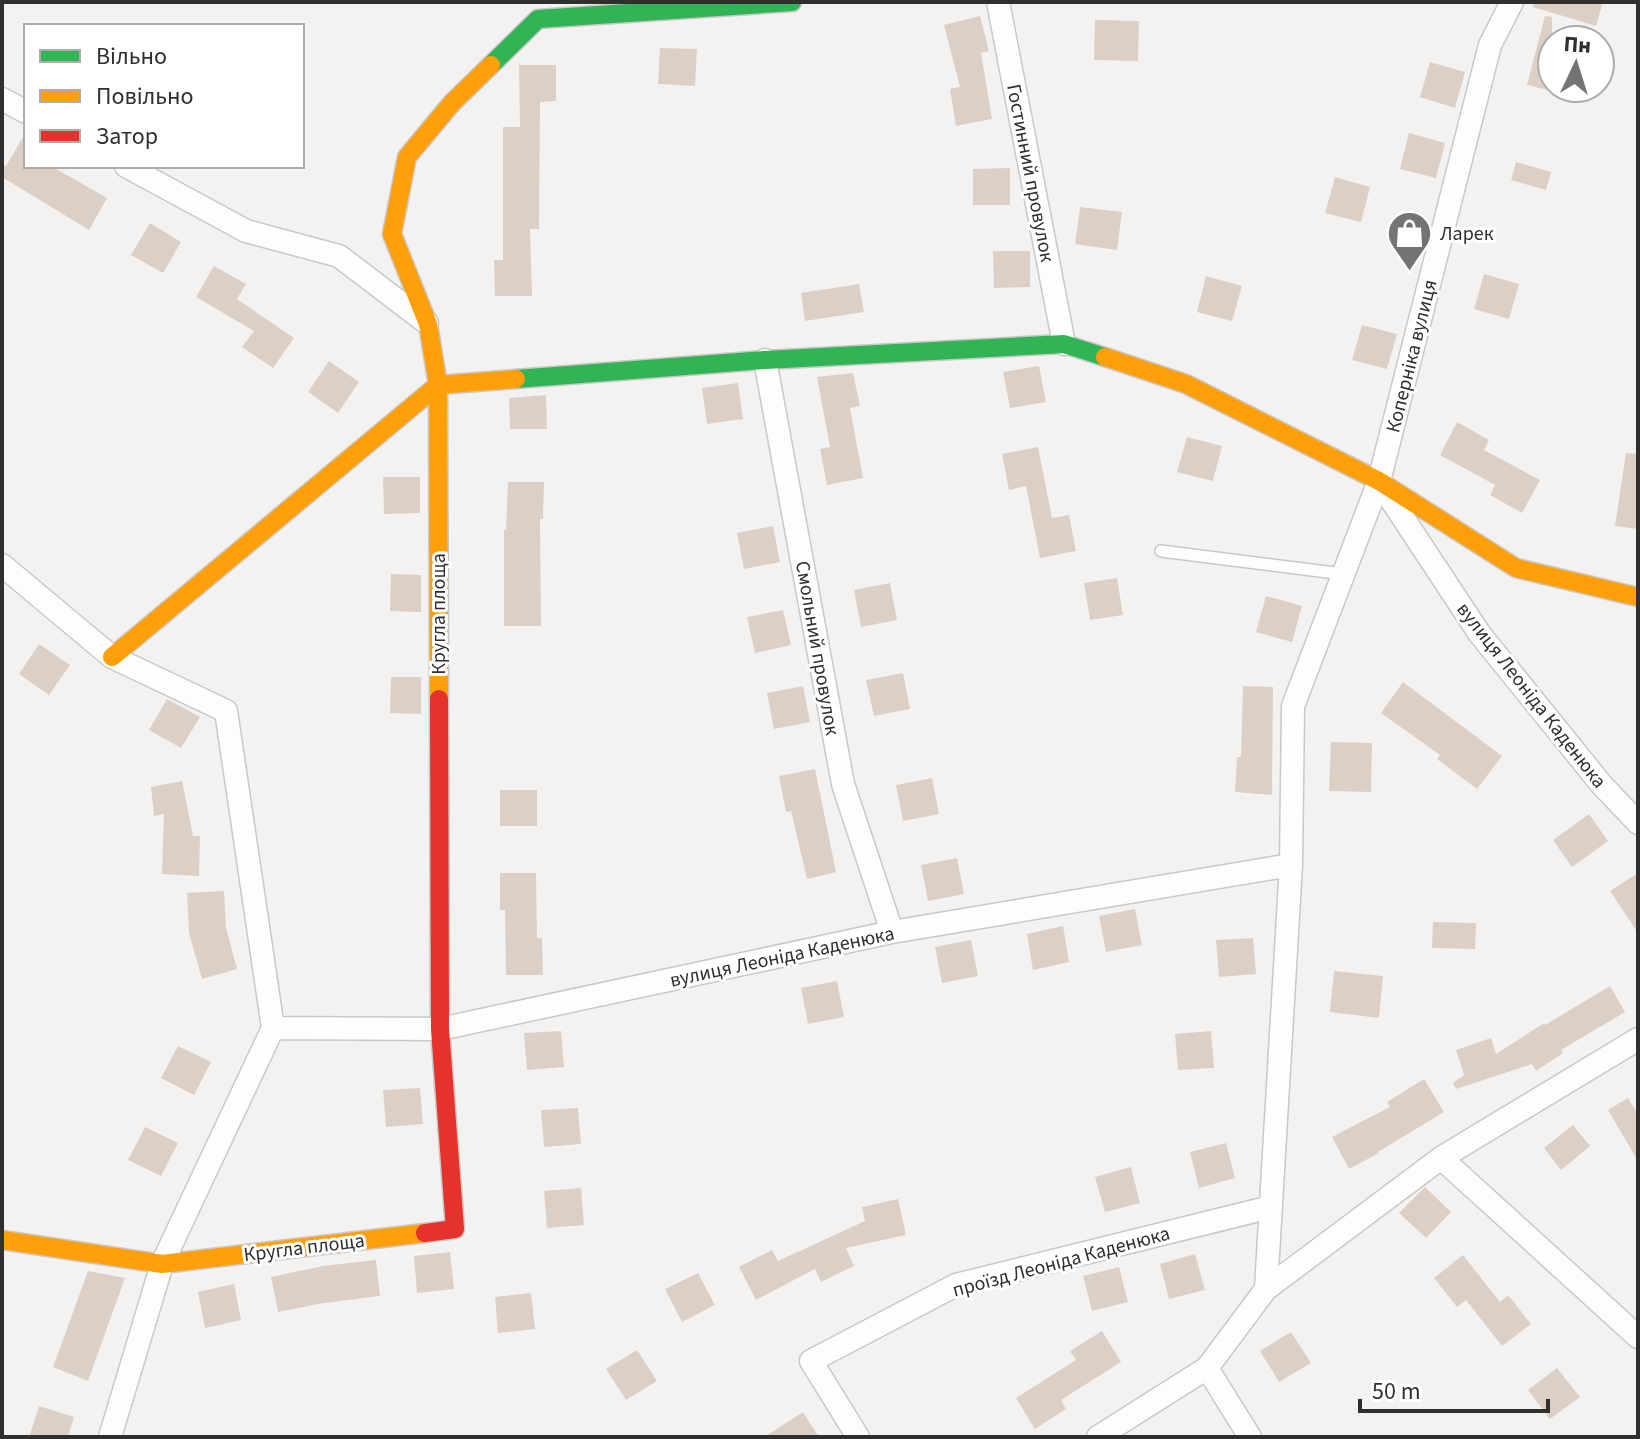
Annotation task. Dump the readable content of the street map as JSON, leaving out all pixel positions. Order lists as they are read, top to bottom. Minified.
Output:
{"streets":{"street":["Гостинний провулок","Коперніка вулиця","Кругла площа","Смольний провулок","вулиця Леоніда Каденюка","проїзд Леоніда Каденюка"]},"crossings":[["Коперніка вулиця","вулиця Леоніда Каденюка"],["Кругла площа","вулиця Леоніда Каденюка"],["Смольний провулок","вулиця Леоніда Каденюка"]],"places":{"shop":["Ларек"]},"legend":["Вільно","Повільно","Затор"],"scale_bar":"50 m","north":"top"}
